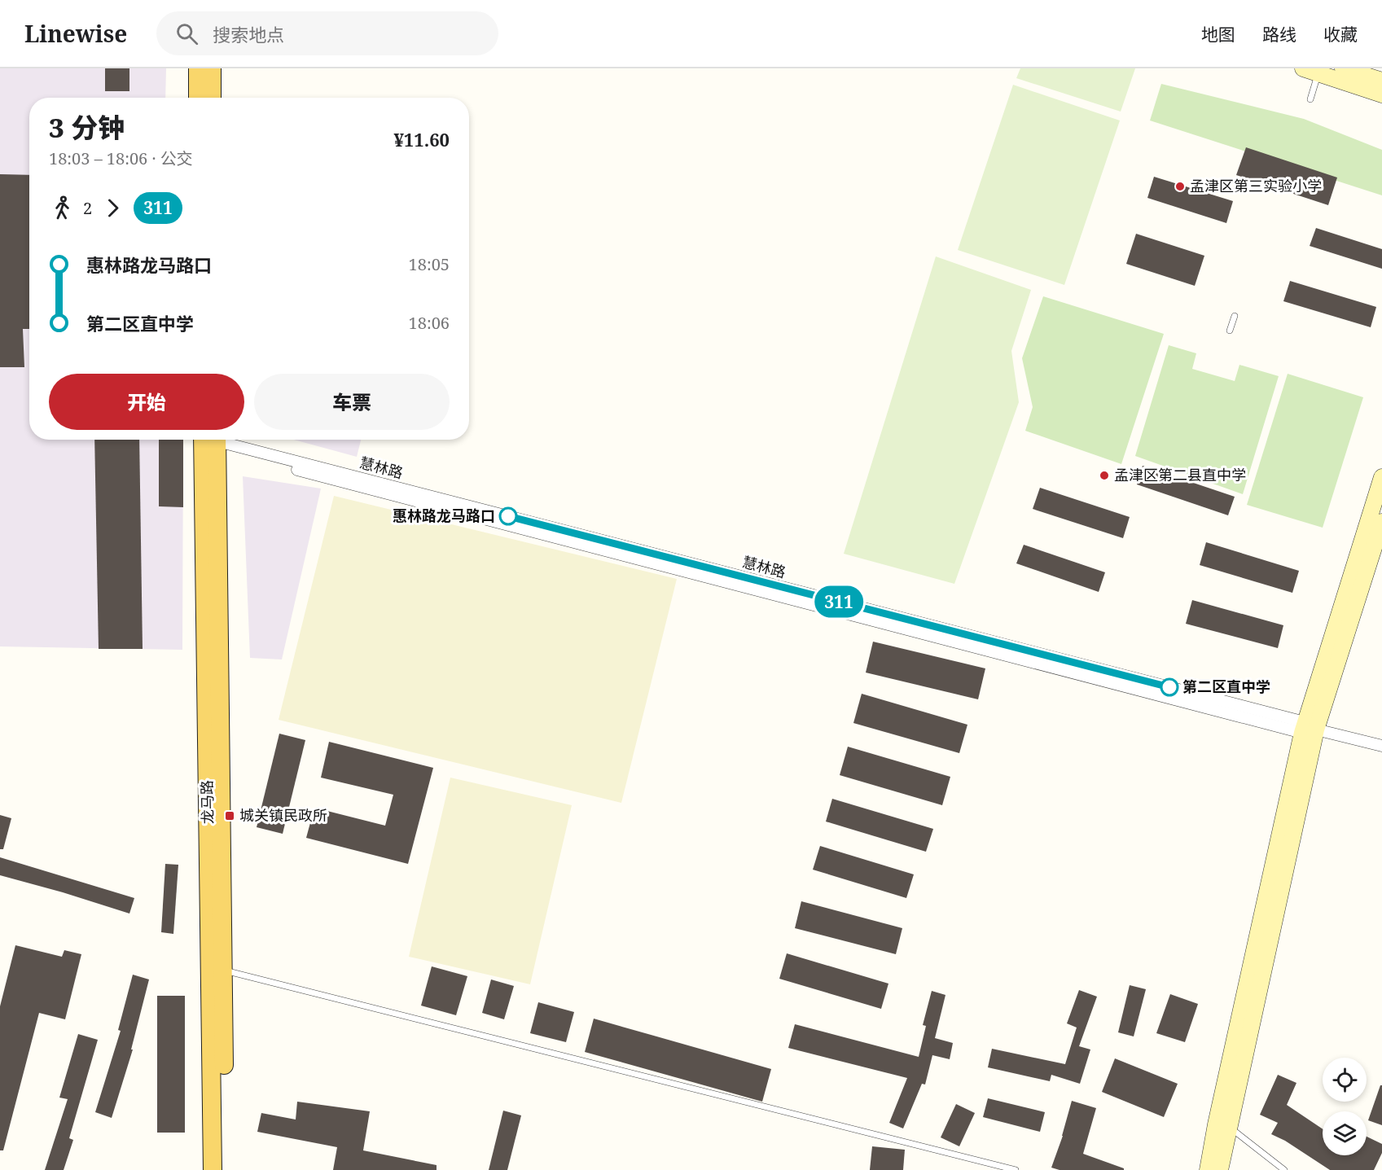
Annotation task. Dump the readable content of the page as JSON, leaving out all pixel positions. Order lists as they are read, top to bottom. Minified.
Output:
{"streets":{"main road":["龙马路"],"street":["慧林路"]},"crossings":[["慧林路","龙马路"]],"places":{"other":["孟津区第三实验小学","孟津区第二县直中学","惠林路龙马路口","第二区直中学"],"transit":["城关镇民政所"]},"lines":["bus line 311"],"page":{"header":"Linewise","search":"搜索地点","nav":["地图","路线","收藏"],"on_map":"311","heading":["3 分钟","18:03 – 18:06 · 公交","¥11.60"],"legs":["2","311"],"list":[{"name":"惠林路龙马路口","value":"18:05"},{"name":"第二区直中学","value":"18:06"}],"buttons":["开始","车票"]}}
